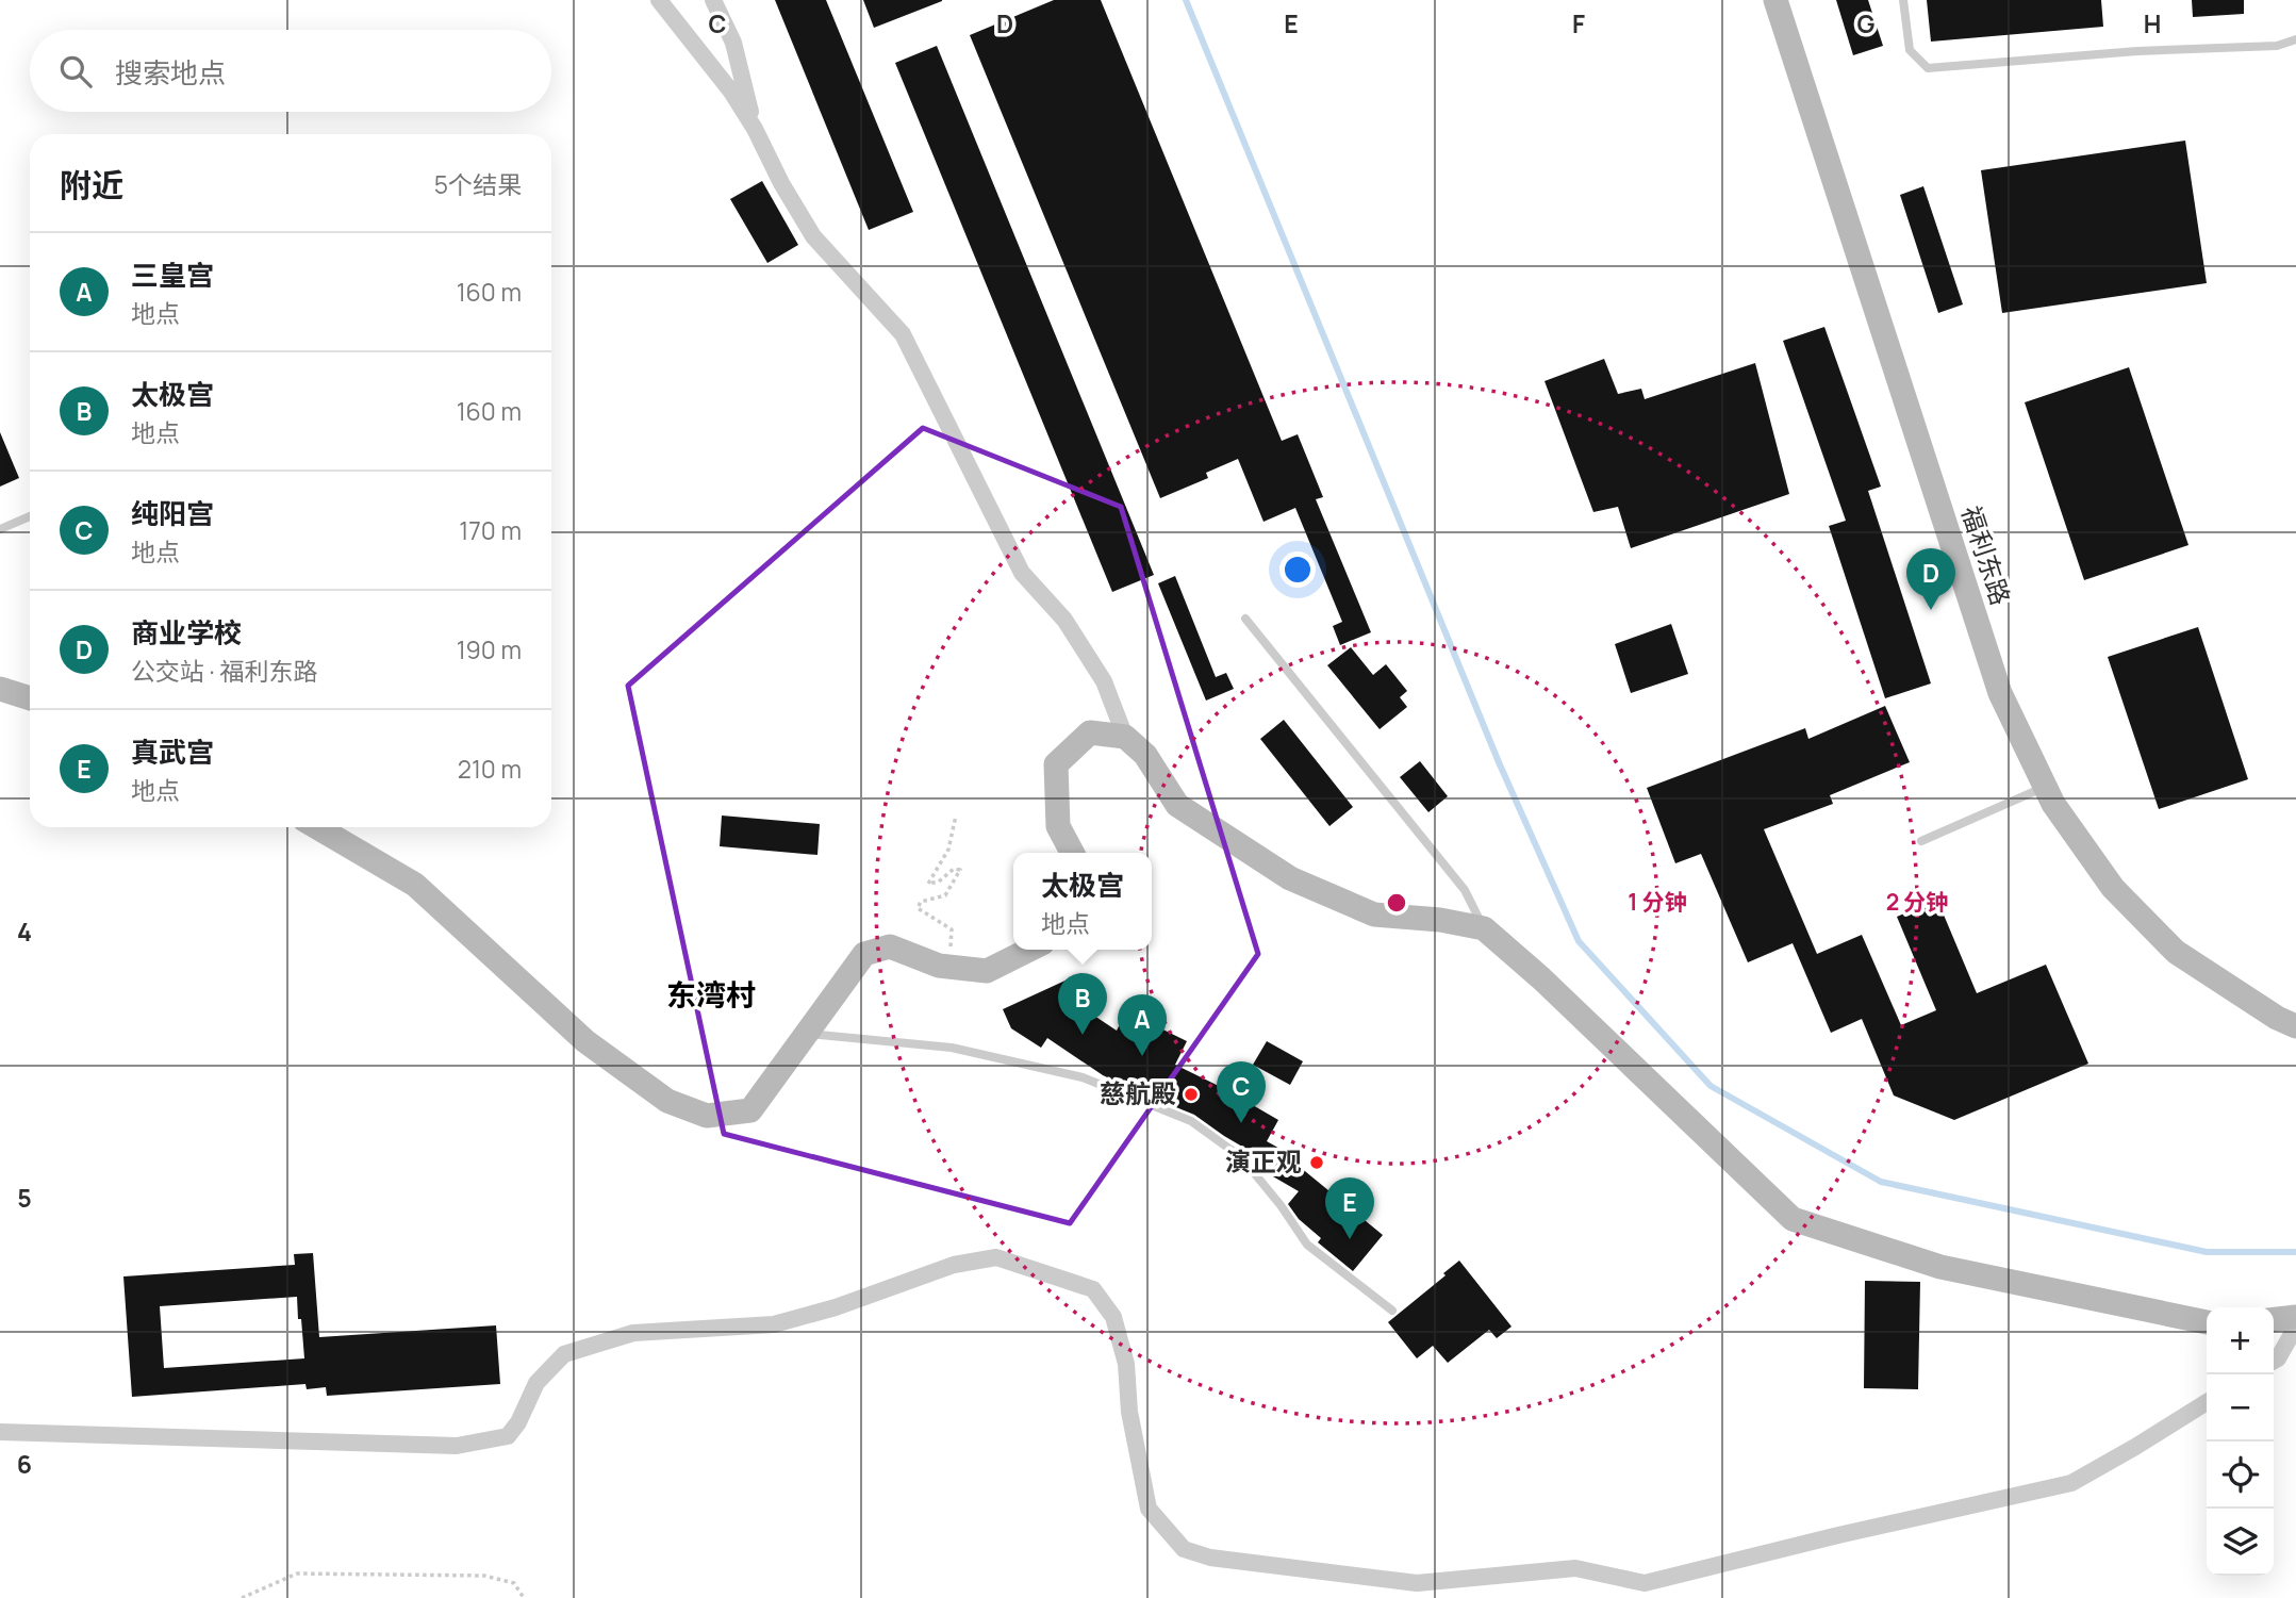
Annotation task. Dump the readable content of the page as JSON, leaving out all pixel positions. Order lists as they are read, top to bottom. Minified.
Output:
{"streets":{"main road":["福利东路"]},"districts":["东湾村"],"places":["慈航殿","演正观"],"page":{"search":"搜索地点","heading":["附近","5个结果"],"list":[{"mark":"A","name":"三皇宫","note":"地点","value":"160 m"},{"mark":"B","name":"太极宫","note":"地点","value":"160 m"},{"mark":"C","name":"纯阳宫","note":"地点","value":"170 m"},{"mark":"D","name":"商业学校","note":"公交站 · 福利东路","value":"190 m"},{"mark":"E","name":"真武宫","note":"地点","value":"210 m"}],"pins":["D","B","A","C","E"],"popup":["太极宫","地点"],"map_buttons":["+","−"]},"grid":{"columns":["C","D","E","F","G","H"],"rows":["4","5","6"]},"rings":["1 分钟","2 分钟"]}
